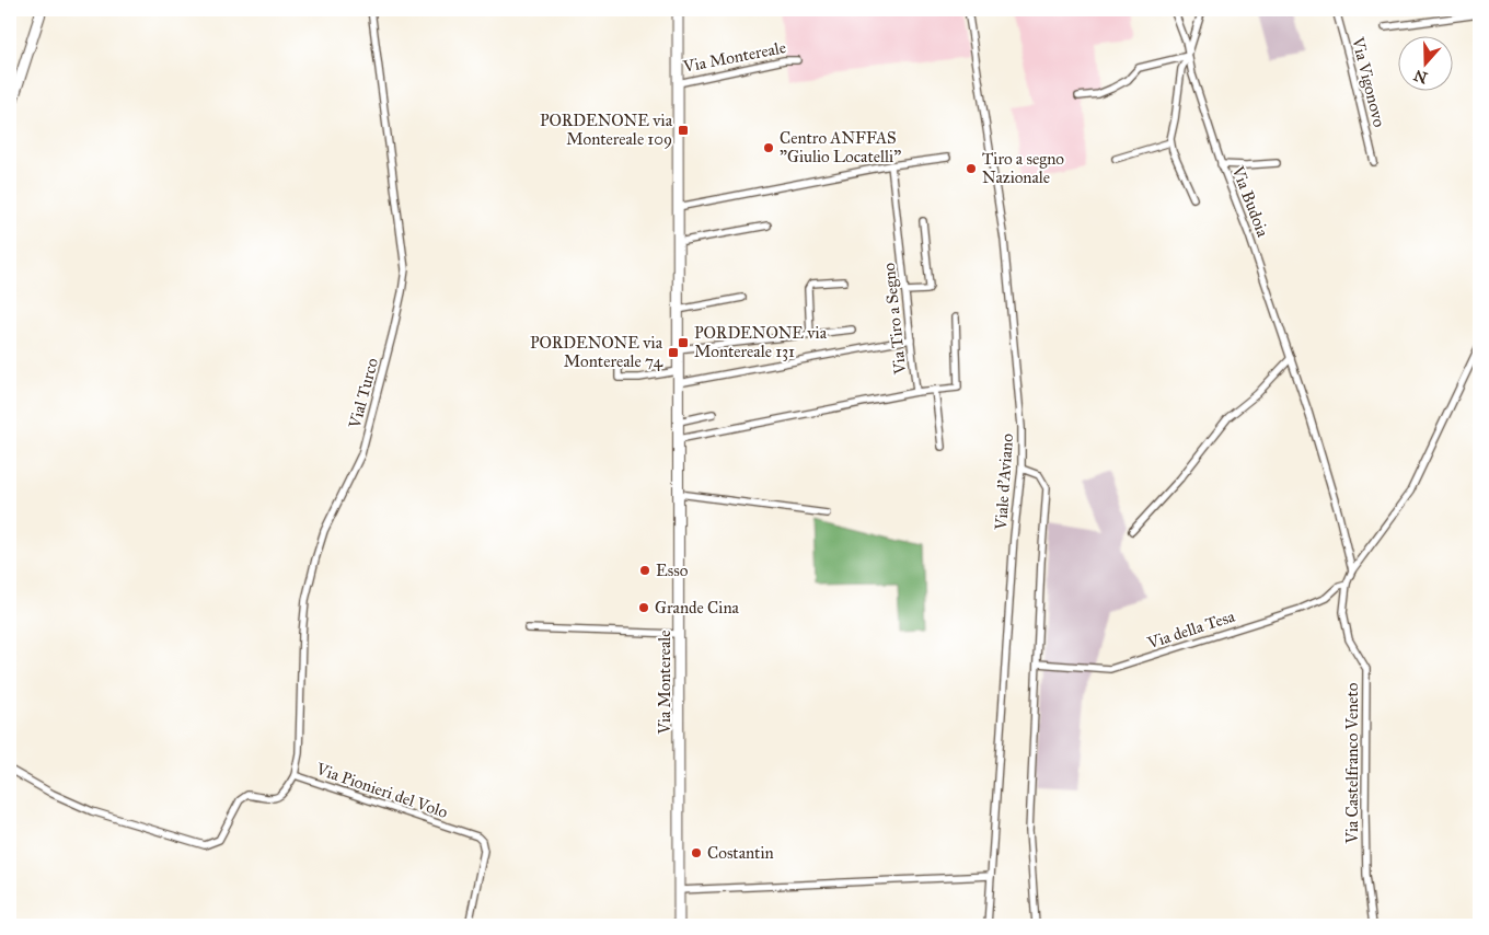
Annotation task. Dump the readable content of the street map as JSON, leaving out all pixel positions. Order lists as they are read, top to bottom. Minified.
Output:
{"streets":{"main road":["Via Montereale"],"street":["Via Vigonovo","Via Budoia","Via Tiro a Segno","Vial Turco","Viale d'Aviano","Via della Tesa","Via Castelfranco Veneto","Via Pionieri del Volo"]},"crossings":[["Via Budoia","Via Castelfranco Veneto"],["Vial Turco","Via Pionieri del Volo"],["Via della Tesa","Via Castelfranco Veneto"]],"places":{"transit":["PORDENONE via Montereale 109","PORDENONE via Montereale 131","PORDENONE via Montereale 74"],"other":["Centro ANFFAS \"Giulio Locatelli\"","Tiro a segno Nazionale","Esso","Grande Cina","Costantin"]},"north":"bottom"}
